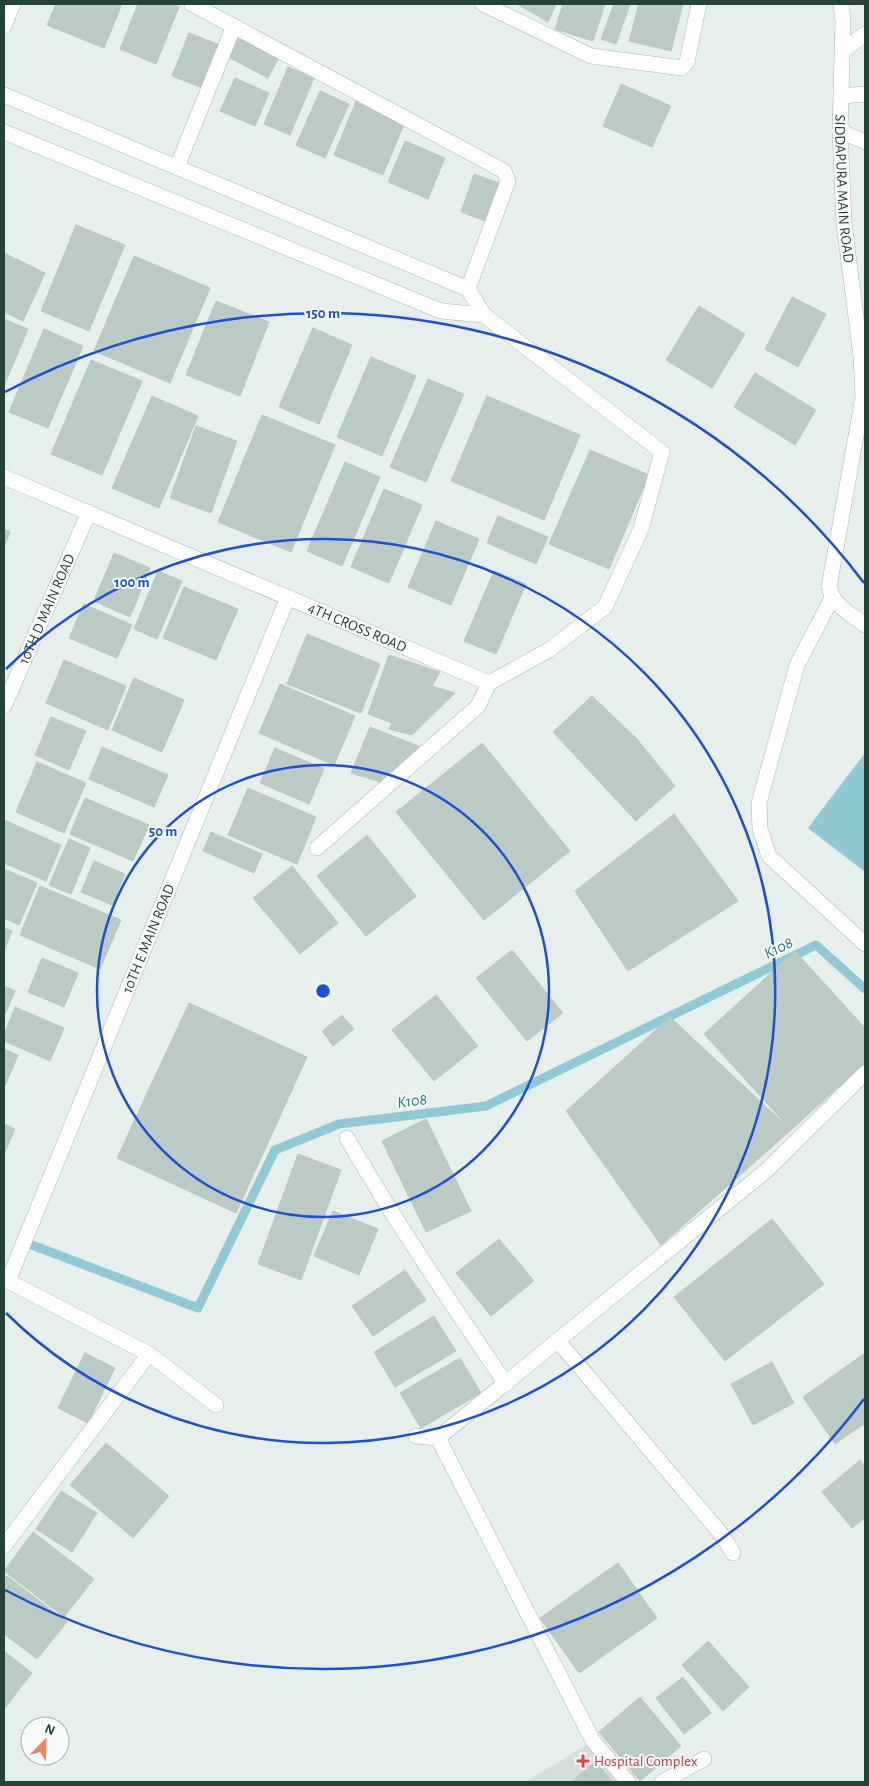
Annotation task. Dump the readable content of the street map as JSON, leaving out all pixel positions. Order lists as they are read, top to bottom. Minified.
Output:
{"streets":{"street":["SIDDAPURA MAIN ROAD","10TH D MAIN ROAD","4TH CROSS ROAD","10TH E MAIN ROAD"]},"crossings":[["10TH D MAIN ROAD","4TH CROSS ROAD"],["4TH CROSS ROAD","10TH E MAIN ROAD"]],"water":["K108"],"places":{"health":["Hospital Complex"]},"north":"top right","rings":["150 m","100 m","50 m"]}
